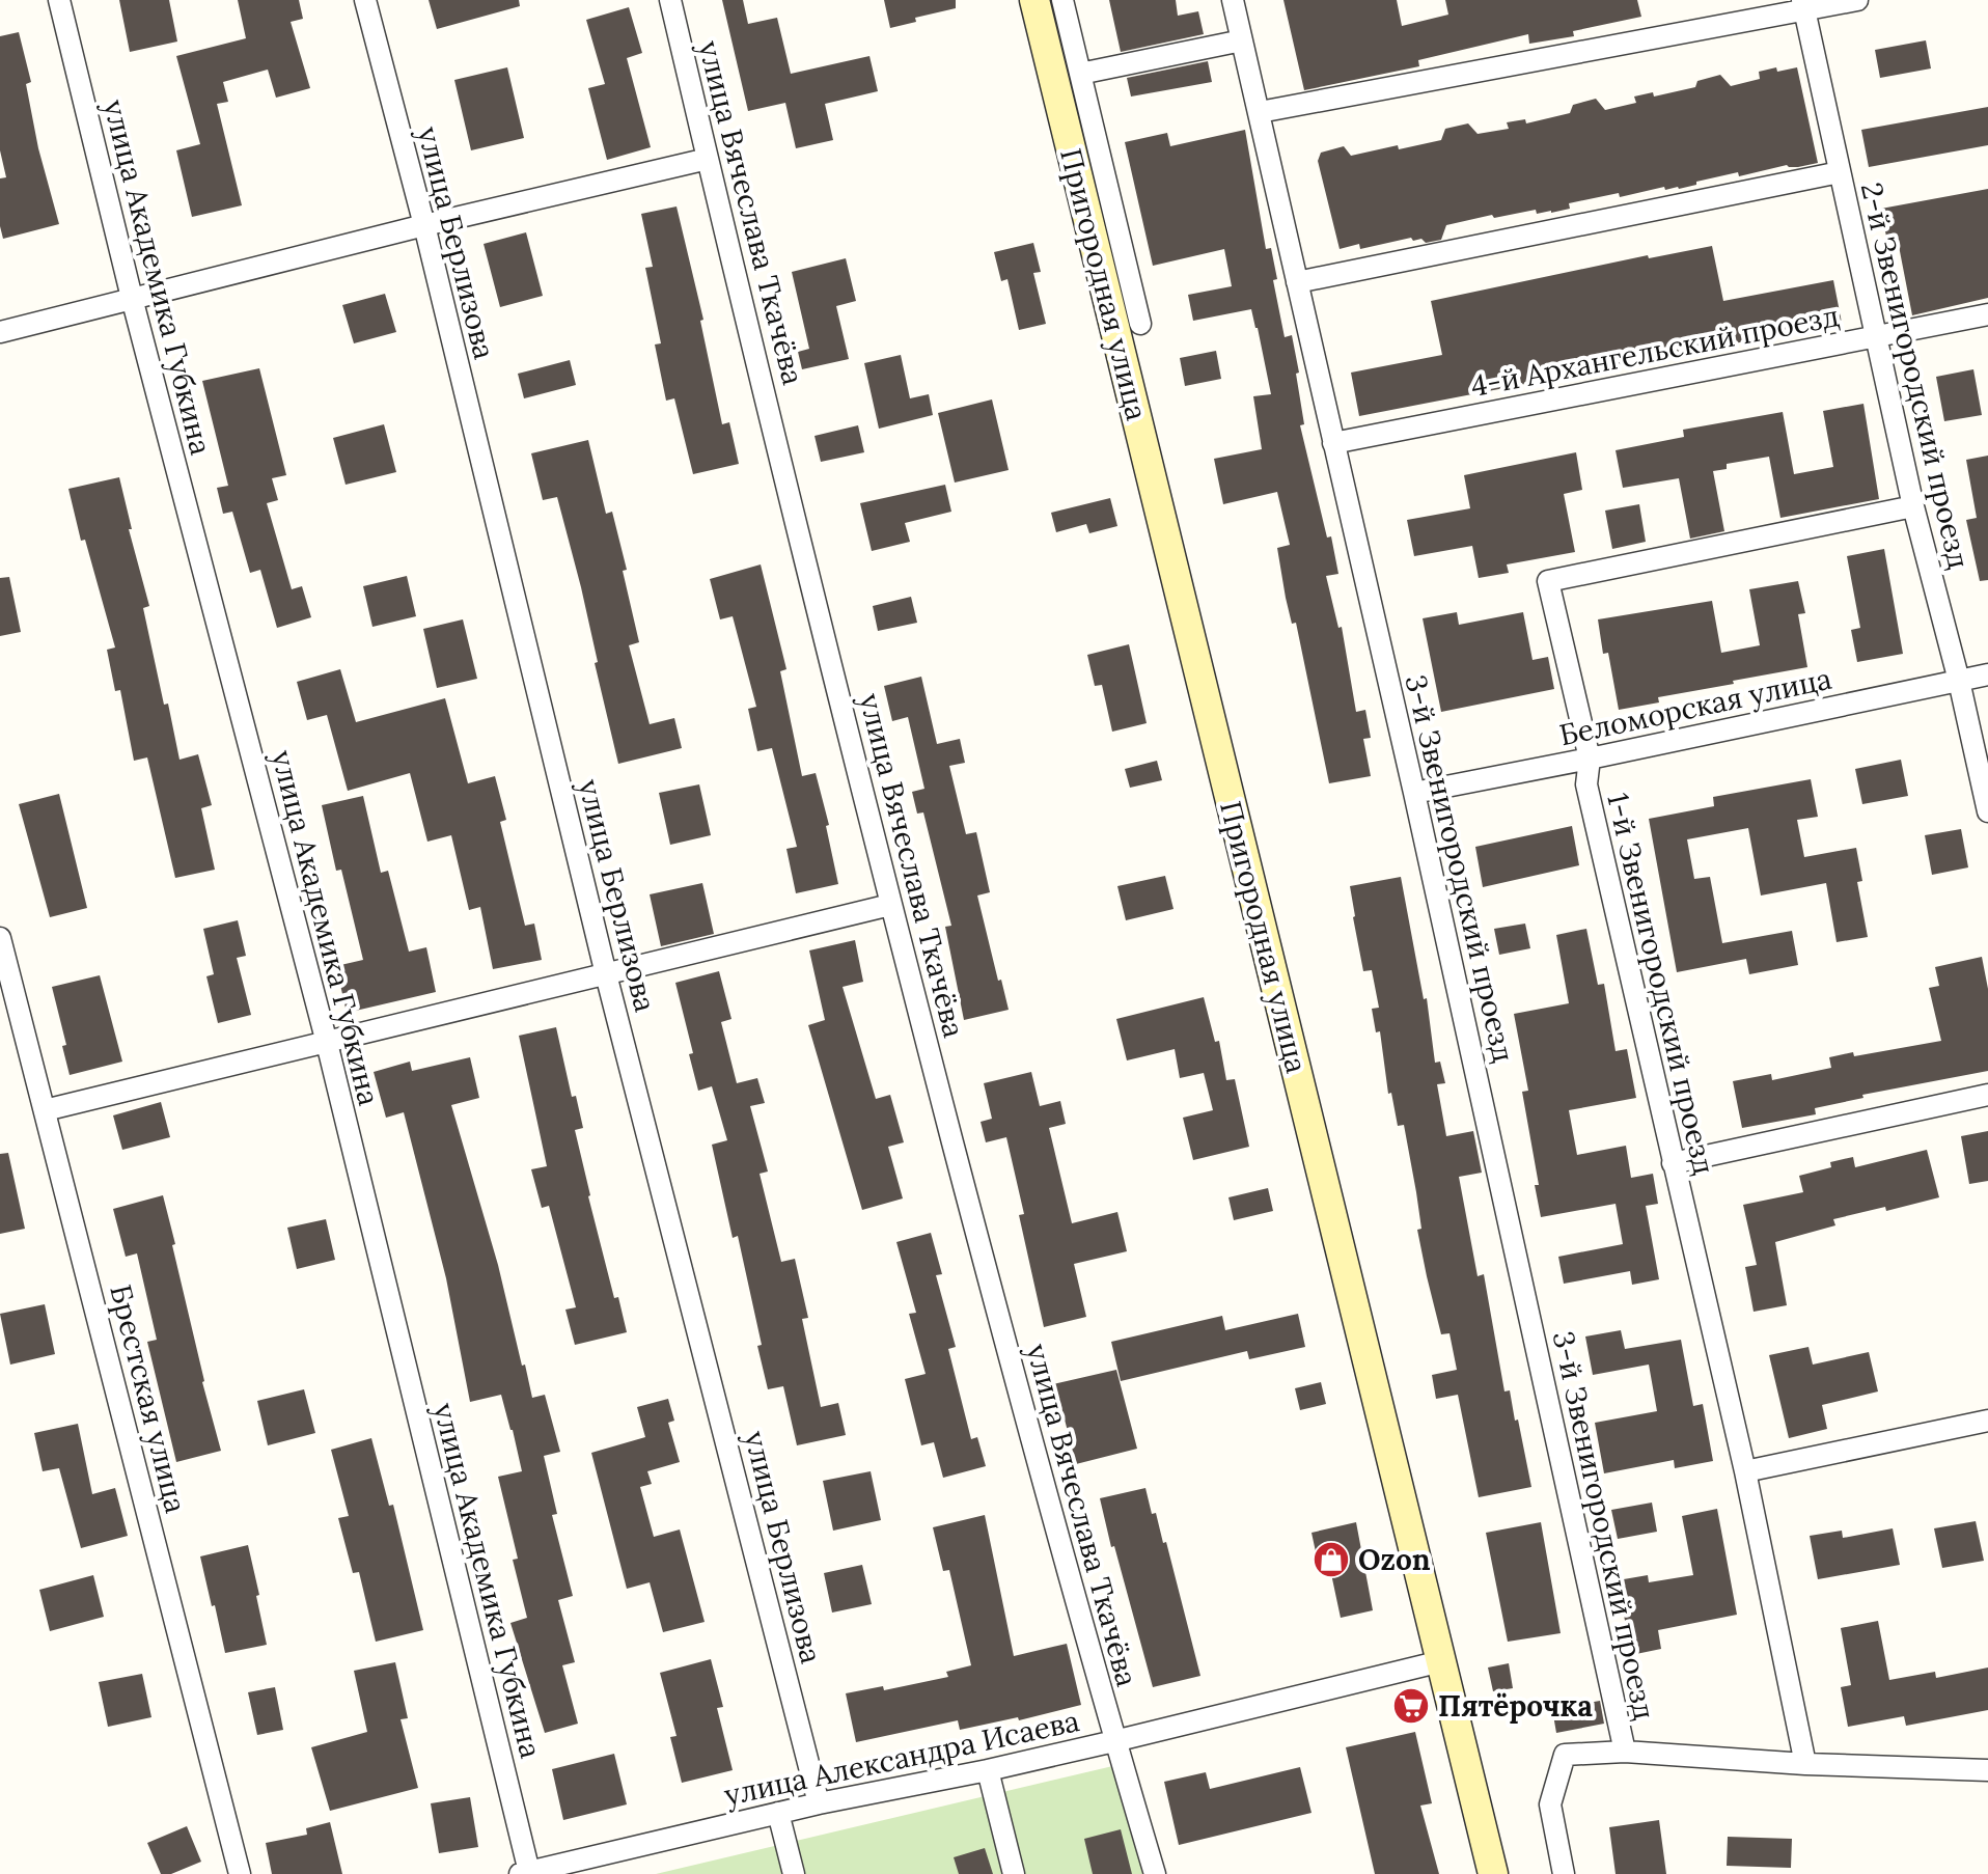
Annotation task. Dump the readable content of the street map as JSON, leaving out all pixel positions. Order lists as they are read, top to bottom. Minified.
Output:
{"streets":{"street":["улица Вячеслава Ткачёва","улица Берлизова","улица Академика Губкина","Пригородная улица","4-й Архангельский проезд","2-й Звенигородский проезд","Беломорская улица","3-й Звенигородский проезд","1-й Звенигородский проезд","Брестская улица","улица Александра Исаева"]},"crossings":[["улица Вячеслава Ткачёва","улица Александра Исаева"],["улица Берлизова","улица Александра Исаева"],["улица Академика Губкина","улица Александра Исаева"],["Пригородная улица","улица Александра Исаева"],["4-й Архангельский проезд","2-й Звенигородский проезд"],["4-й Архангельский проезд","3-й Звенигородский проезд"],["2-й Звенигородский проезд","Беломорская улица"],["2-й Звенигородский проезд","1-й Звенигородский проезд"],["Беломорская улица","3-й Звенигородский проезд"],["Беломорская улица","1-й Звенигородский проезд"]],"places":{"shop":["Ozon"],"supermarket":["Пятёрочка"]}}
